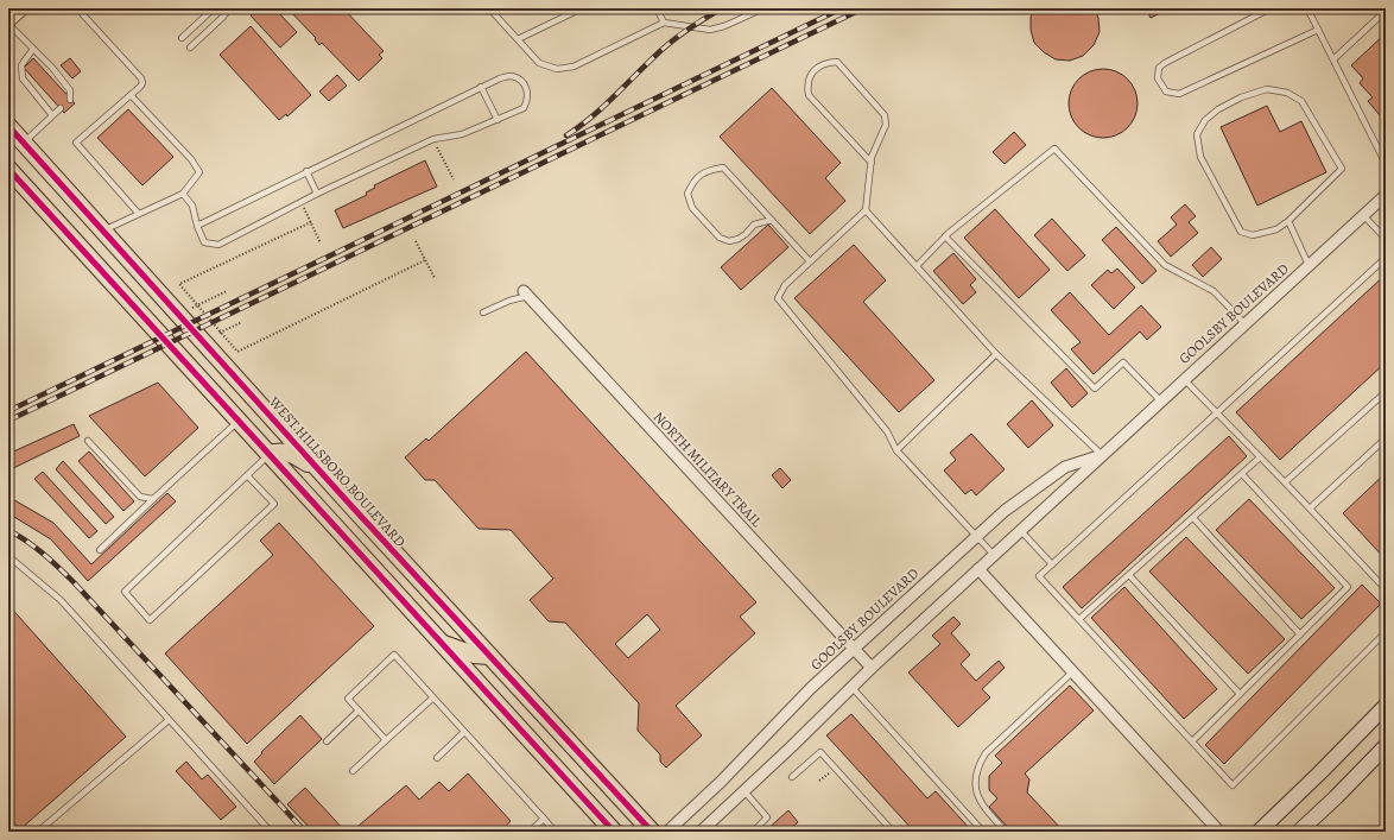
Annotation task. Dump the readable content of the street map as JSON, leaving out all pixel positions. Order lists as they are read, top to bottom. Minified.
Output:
{"streets":{"main road":["WEST HILLSBORO BOULEVARD"],"street":["GOOLSBY BOULEVARD","NORTH MILITARY TRAIL"]},"crossings":[["GOOLSBY BOULEVARD","NORTH MILITARY TRAIL"]]}
